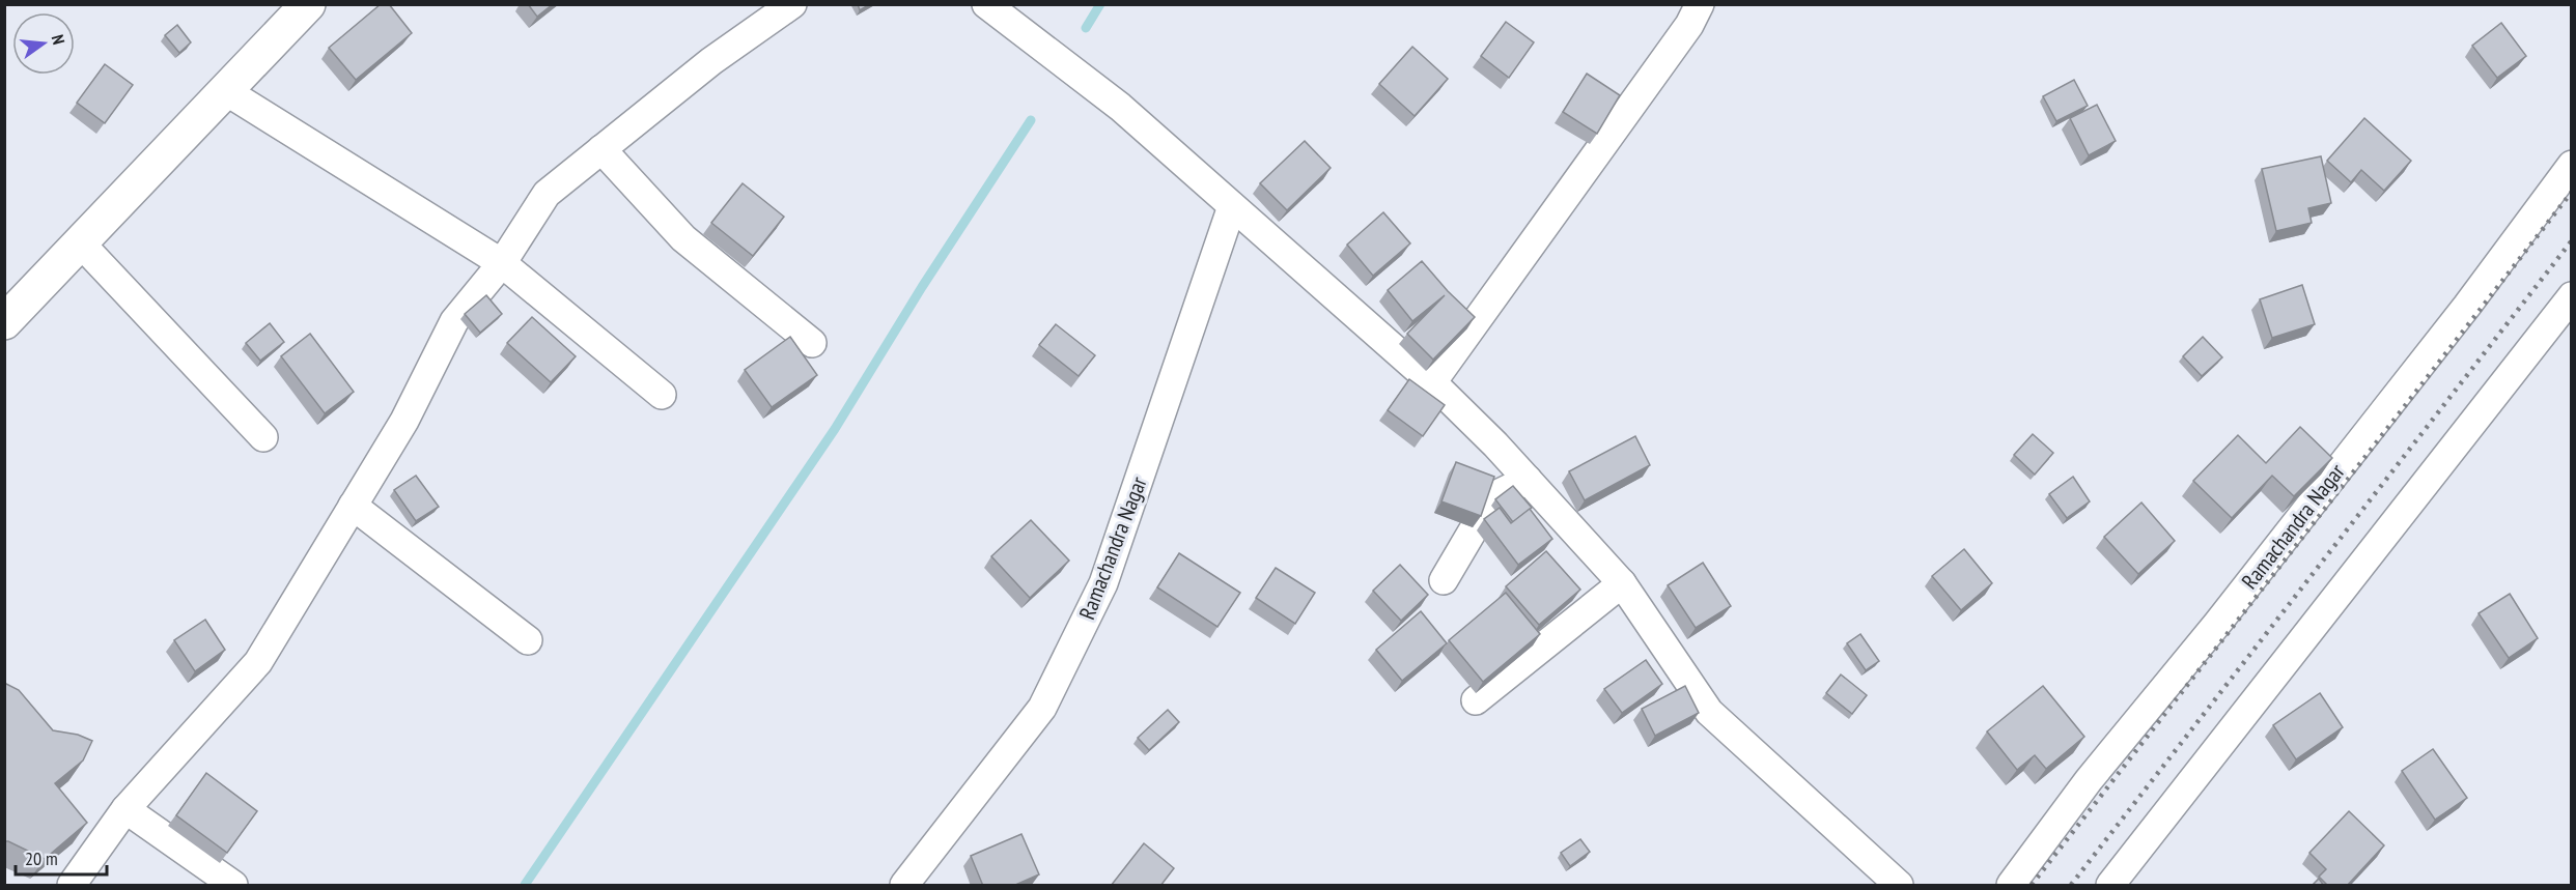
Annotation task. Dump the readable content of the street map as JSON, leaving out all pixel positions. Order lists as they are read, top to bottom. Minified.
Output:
{"streets":{"street":["Ramachandra Nagar"]},"scale_bar":"20 m","north":"right"}
